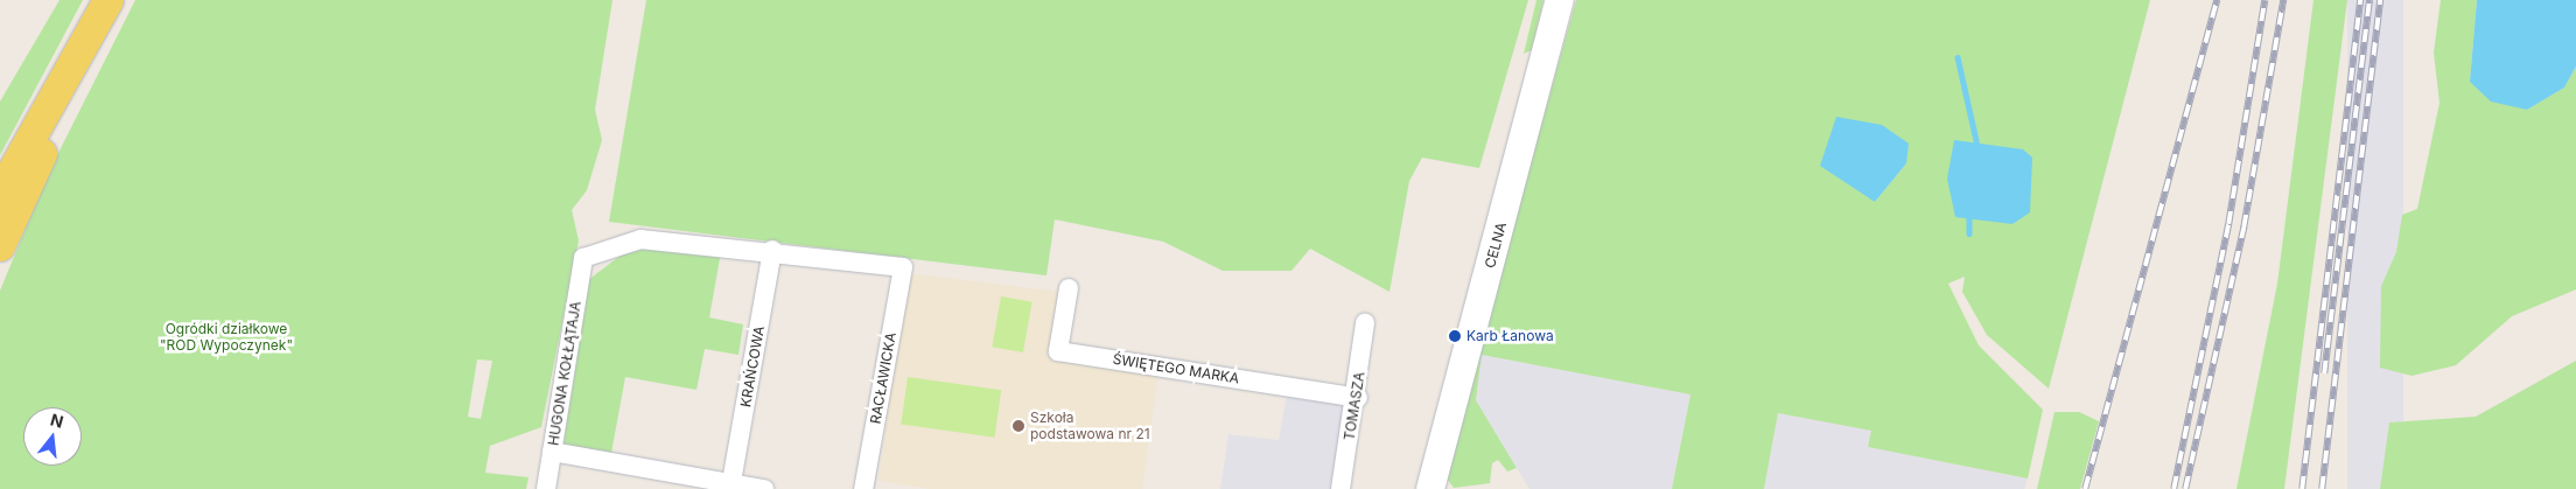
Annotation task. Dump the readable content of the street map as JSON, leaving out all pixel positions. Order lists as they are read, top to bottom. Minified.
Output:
{"streets":{"street":["CELNA","KRAŃCOWA","ŚWIĘTEGO MARKA","HUGONA KOŁŁĄTAJA","RACŁAWICKA","TOMASZA"]},"crossings":[["KRAŃCOWA","HUGONA KOŁŁĄTAJA"],["KRAŃCOWA","RACŁAWICKA"],["ŚWIĘTEGO MARKA","TOMASZA"],["HUGONA KOŁŁĄTAJA","RACŁAWICKA"]],"parks":["Ogródki działkowe \"ROD Wypoczynek\""],"places":["Karb Łanowa","Szkoła podstawowa nr 21"],"north":"top"}
